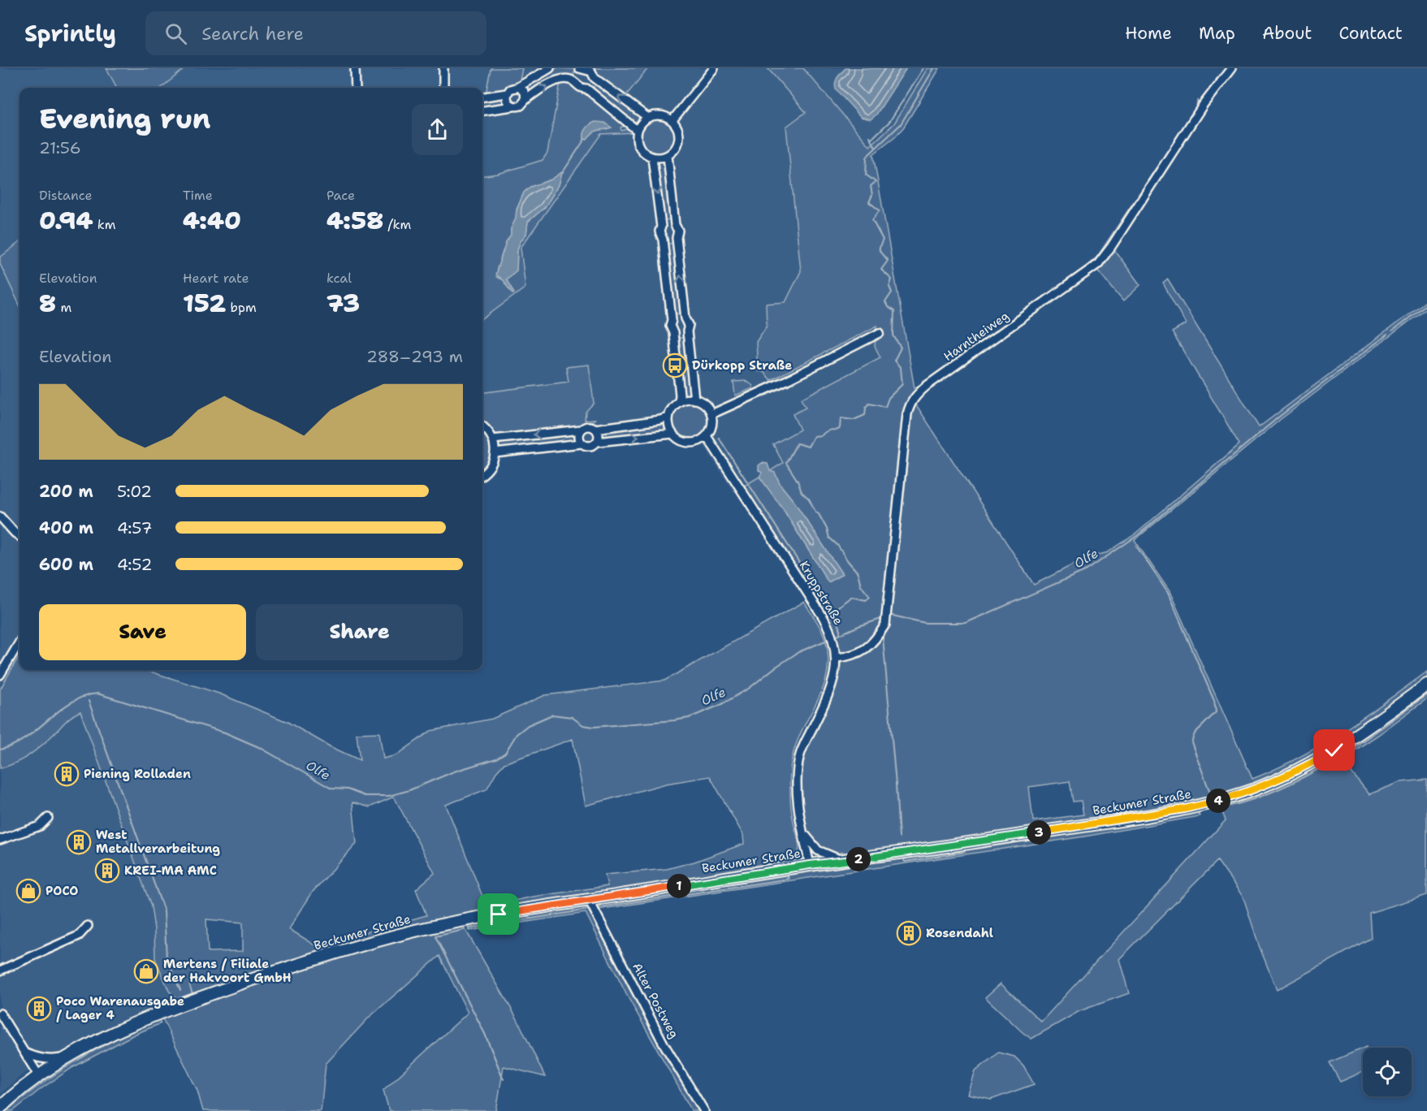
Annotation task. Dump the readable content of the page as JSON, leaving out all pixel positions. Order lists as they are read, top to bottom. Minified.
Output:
{"streets":{"main road":["Beckumer Straße"],"street":["Harntheiweg","Kruppstraße","Alter Postweg"]},"crossings":[["Harntheiweg","Kruppstraße"],["Kruppstraße","Beckumer Straße"],["Beckumer Straße","Alter Postweg"]],"water":["Olfe"],"places":{"bus stop":["Dürkopp Straße"],"building":["Piening Rolladen","West Metallverarbeitung","KREI-MA AMC","Rosendahl","Poco Warenausgabe / Lager 4"],"shop":["POCO","Mertens / Filiale der Hakvoort GmbH"]},"page":{"header":"Sprintly","search":"Search here","nav":["Home","Map","About","Contact"],"heading":["Evening run","21:56"],"stats":[["Distance","0.94 km"],["Time","4:40"],["Pace","4:58 /km"],["Elevation","8 m"],["Heart rate","152 bpm"],["kcal","73"]],"chart":["Elevation","288–293 m"],"list":[{"name":"200 m","note":"5:02"},{"name":"400 m","note":"4:57"},{"name":"600 m","note":"4:52"}],"buttons":["Save","Share"],"pins":["4","3","2","1"]}}
